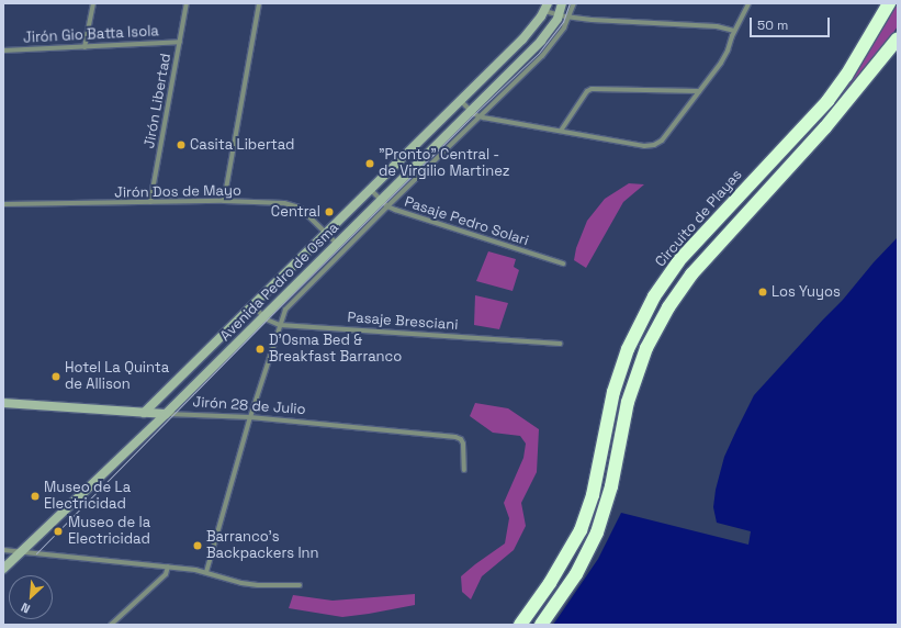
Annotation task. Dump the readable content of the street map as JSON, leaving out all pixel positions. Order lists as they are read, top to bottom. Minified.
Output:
{"streets":{"highway":["Circuito de Playas"],"main road":["Avenida Pedro de Osma","Jirón 28 de Julio"],"street":["Jirón Gio Batta Isola","Jirón Libertad","Jirón Dos de Mayo","Pasaje Pedro Solari","Pasaje Bresciani"]},"crossings":[["Jirón Gio Batta Isola","Jirón Libertad"],["Jirón Libertad","Jirón Dos de Mayo"],["Jirón Dos de Mayo","Avenida Pedro de Osma"],["Pasaje Pedro Solari","Avenida Pedro de Osma"],["Avenida Pedro de Osma","Pasaje Bresciani"],["Avenida Pedro de Osma","Jirón 28 de Julio"]],"places":["Casita Libertad","\"Pronto\" Central - de Virgilio Martinez","Central","Los Yuyos","D'Osma Bed & Breakfast Barranco","Hotel La Quinta de Allison","Museo de La Electricidad","Museo de la Electricidad","Barranco's Backpackers Inn"],"scale_bar":"50 m","north":"bottom left"}
